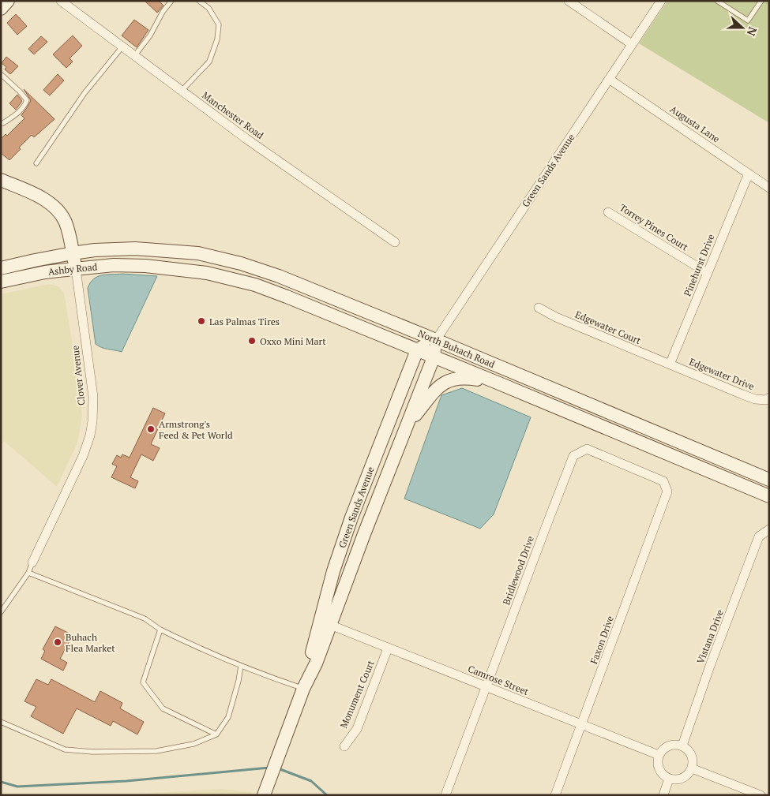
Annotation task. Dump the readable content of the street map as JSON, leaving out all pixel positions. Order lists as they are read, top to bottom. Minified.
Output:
{"streets":{"main road":["Green Sands Avenue","Ashby Road","North Buhach Road"],"street":["Manchester Road","Augusta Lane","Torrey Pines Court","Pinehurst Drive","Edgewater Court","Edgewater Drive","Clover Avenue","Bridlewood Drive","Vistana Drive","Faxon Drive","Camrose Street","Monument Court"]},"crossings":[["Augusta Lane","Green Sands Avenue"],["Augusta Lane","Pinehurst Drive"],["Green Sands Avenue","North Buhach Road"],["Green Sands Avenue","Camrose Street"],["Torrey Pines Court","Pinehurst Drive"],["Pinehurst Drive","Edgewater Court"],["Pinehurst Drive","Edgewater Drive"],["Ashby Road","North Buhach Road"],["Ashby Road","Clover Avenue"],["Edgewater Court","Edgewater Drive"],["Bridlewood Drive","Faxon Drive"],["Bridlewood Drive","Camrose Street"],["Vistana Drive","Camrose Street"],["Faxon Drive","Camrose Street"],["Camrose Street","Monument Court"]],"places":["Las Palmas Tires","Oxxo Mini Mart","Armstrong's Feed & Pet World","Buhach Flea Market"],"north":"right"}
